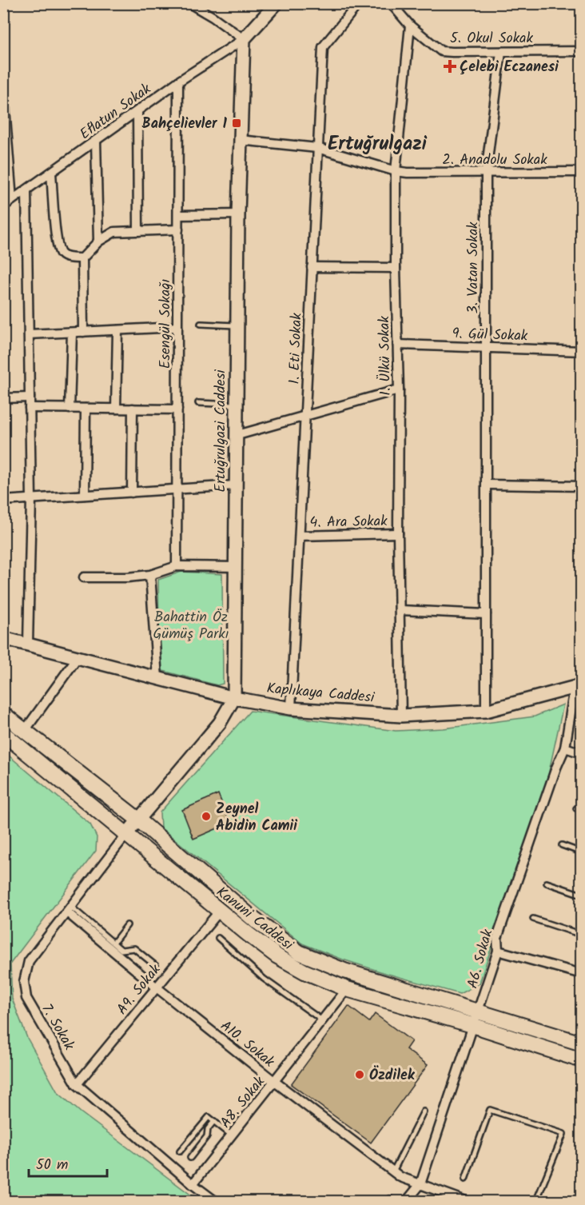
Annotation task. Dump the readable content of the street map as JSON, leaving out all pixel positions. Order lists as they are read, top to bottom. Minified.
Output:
{"streets":{"main road":["Ertuğrulgazi Caddesi","Kaplıkaya Caddesi","Kanuni Caddesi"],"street":["5. Okul Sokak","Eflatun Sokak","2. Anadolu Sokak","3. Vatan Sokak","Esengül Sokağı","9. Gül Sokak","1. Eti Sokak","1. Ülkü Sokak","4. Ara Sokak","A6. Sokak","A9. Sokak","7. Sokak","A10. Sokak","A8. Sokak"]},"crossings":[["5. Okul Sokak","3. Vatan Sokak"],["5. Okul Sokak","1. Ülkü Sokak"],["Eflatun Sokak","Esengül Sokağı"],["Eflatun Sokak","Ertuğrulgazi Caddesi"],["2. Anadolu Sokak","3. Vatan Sokak"],["2. Anadolu Sokak","1. Eti Sokak"],["2. Anadolu Sokak","1. Ülkü Sokak"],["2. Anadolu Sokak","Ertuğrulgazi Caddesi"],["3. Vatan Sokak","9. Gül Sokak"],["3. Vatan Sokak","Kaplıkaya Caddesi"],["9. Gül Sokak","1. Ülkü Sokak"],["1. Eti Sokak","4. Ara Sokak"],["1. Eti Sokak","Kaplıkaya Caddesi"],["1. Ülkü Sokak","4. Ara Sokak"],["1. Ülkü Sokak","Kaplıkaya Caddesi"],["Ertuğrulgazi Caddesi","Kaplıkaya Caddesi"],["Ertuğrulgazi Caddesi","Kanuni Caddesi"],["Ertuğrulgazi Caddesi","7. Sokak"],["Kaplıkaya Caddesi","A6. Sokak"],["Kanuni Caddesi","A6. Sokak"],["Kanuni Caddesi","A9. Sokak"],["Kanuni Caddesi","7. Sokak"],["Kanuni Caddesi","A8. Sokak"],["A6. Sokak","A10. Sokak"],["A9. Sokak","7. Sokak"],["A9. Sokak","A10. Sokak"],["7. Sokak","A10. Sokak"],["7. Sokak","A8. Sokak"],["A10. Sokak","A8. Sokak"]],"districts":["Ertuğrulgazi"],"parks":["Bahattin Öz Gümüş Parkı"],"places":{"health":["Çelebi Eczanesi"],"transit":["Bahçelievler 1"],"other":["Zeynel Abidin Camii","Özdilek"]},"scale_bar":"50 m"}
